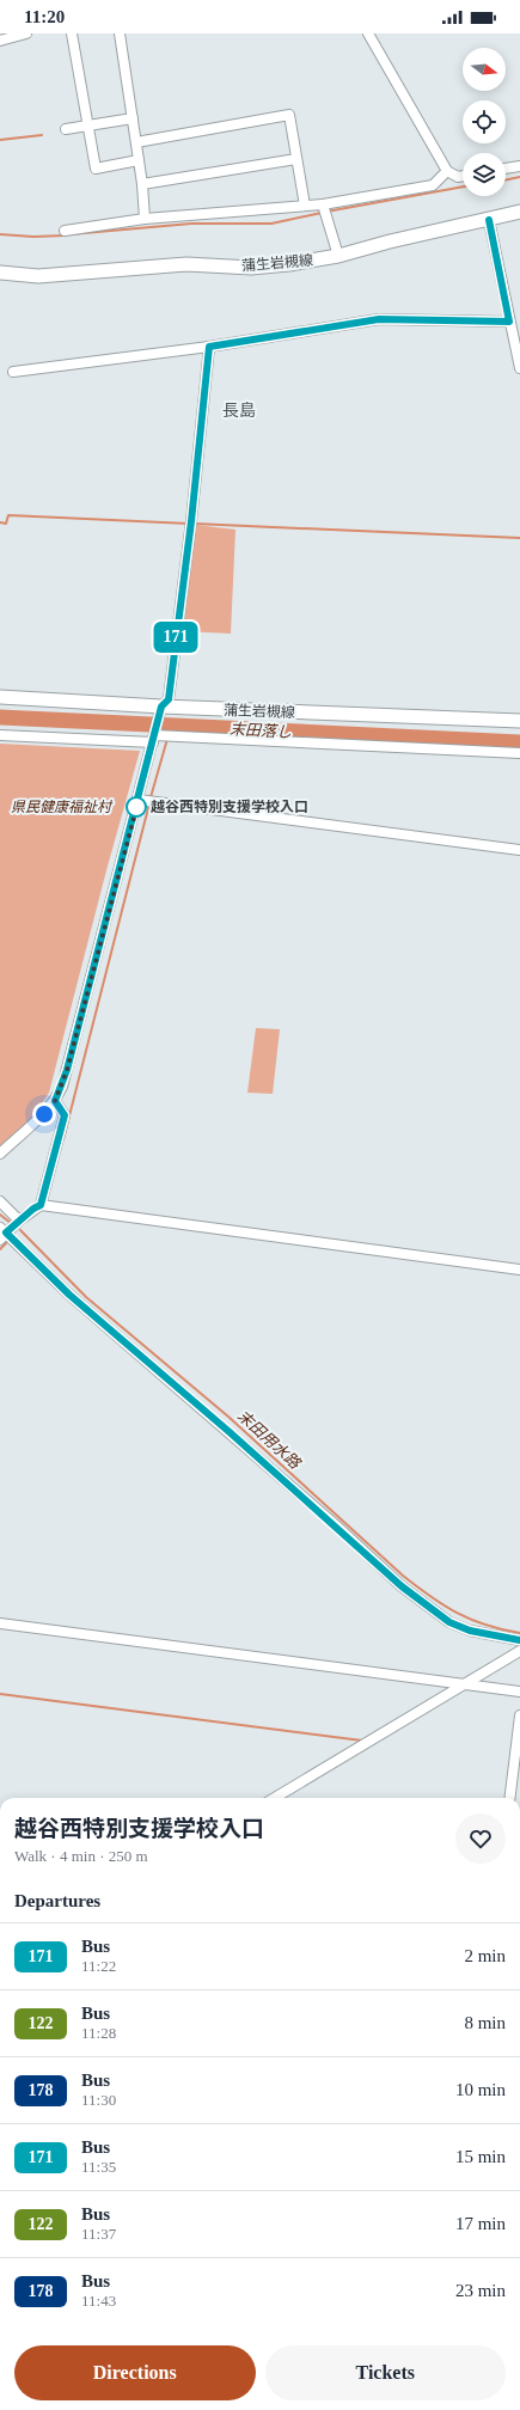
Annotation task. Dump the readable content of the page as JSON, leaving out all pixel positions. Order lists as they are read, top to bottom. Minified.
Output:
{"streets":{"main road":["蒲生岩槻線"]},"districts":["長島"],"water":["末田落し","末田用水路"],"parks":["県民健康福祉村"],"places":["越谷西特別支援学校入口"],"lines":["bus line 171"],"north":"right","page":{"status":"11:20","on_map":"171","heading":[["越谷西特別支援学校入口","Walk · 4 min · 250 m"],"Departures"],"list":[{"mark":"171","name":"Bus","note":"11:22","value":"2 min"},{"mark":"122","name":"Bus","note":"11:28","value":"8 min"},{"mark":"178","name":"Bus","note":"11:30","value":"10 min"},{"mark":"171","name":"Bus","note":"11:35","value":"15 min"},{"mark":"122","name":"Bus","note":"11:37","value":"17 min"},{"mark":"178","name":"Bus","note":"11:43","value":"23 min"}],"buttons":["Directions","Tickets"]}}
